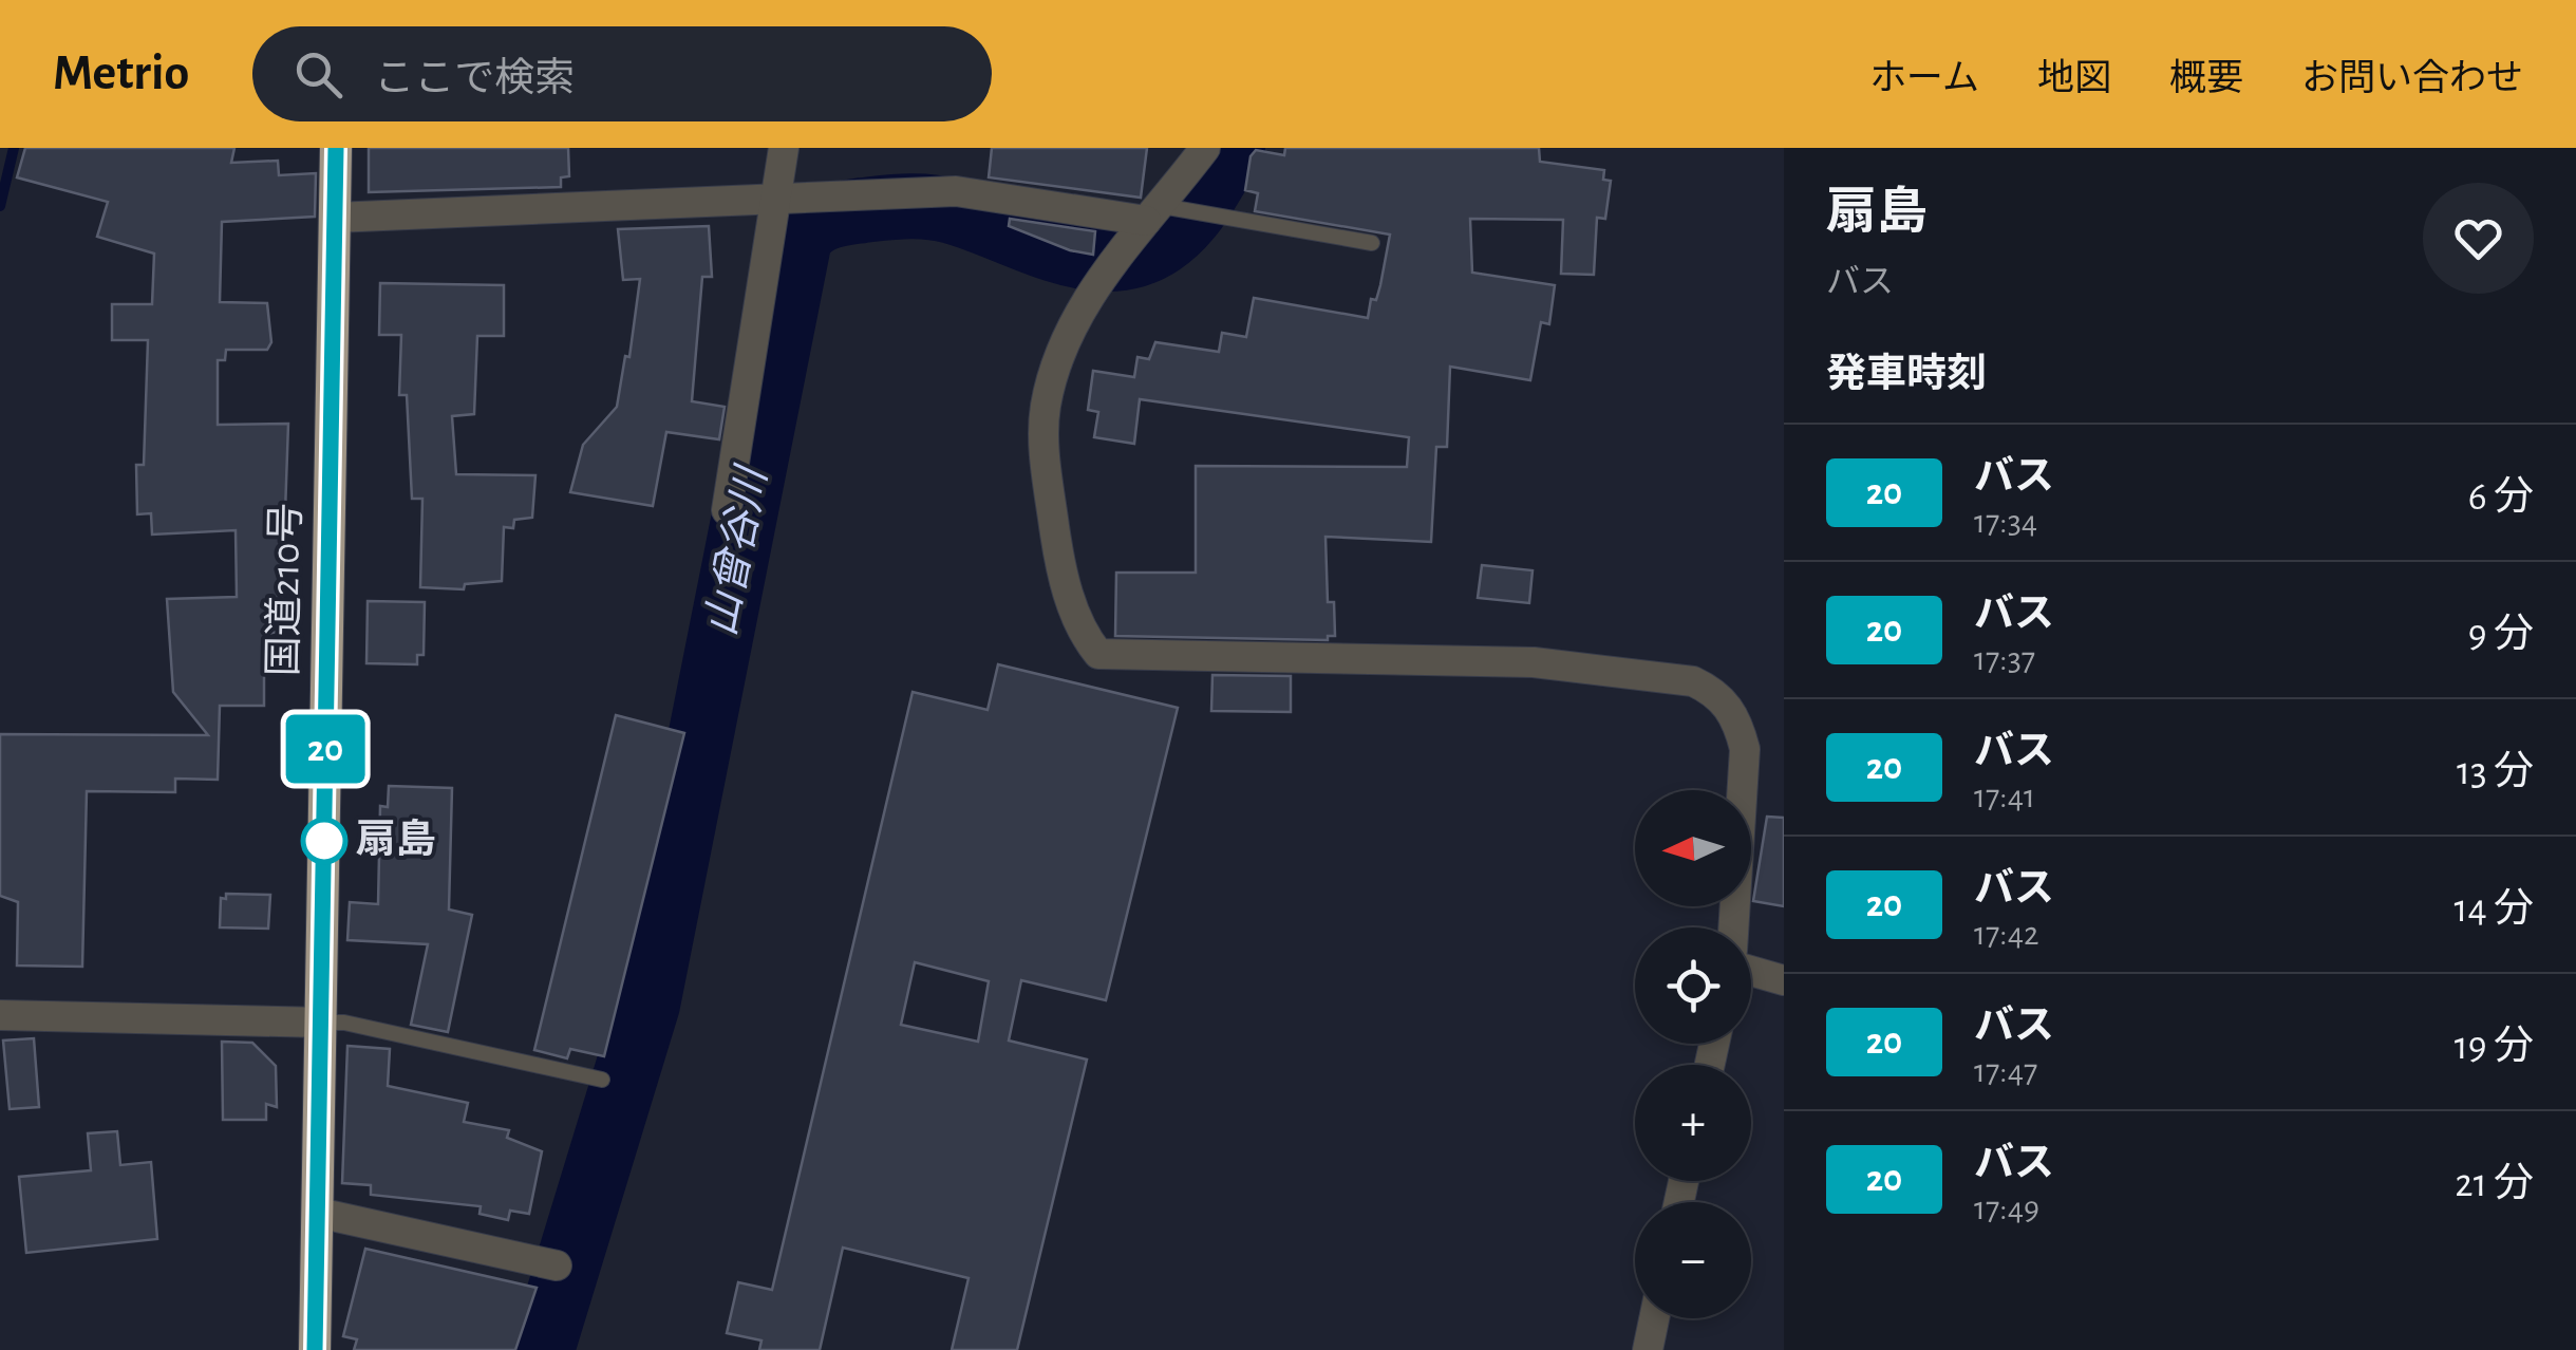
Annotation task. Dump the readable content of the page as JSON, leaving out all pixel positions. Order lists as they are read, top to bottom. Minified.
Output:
{"streets":{"highway":["国道210号"]},"water":["山曾谷川"],"places":["扇島"],"lines":["bus line 20"],"north":"left","page":{"header":"Metrio","search":"ここで検索","nav":["ホーム","地図","概要","お問い合わせ"],"on_map":"20","heading":[["扇島","バス"],"発車時刻"],"list":[{"mark":"20","name":"バス","note":"17:34","value":"6 分"},{"mark":"20","name":"バス","note":"17:37","value":"9 分"},{"mark":"20","name":"バス","note":"17:41","value":"13 分"},{"mark":"20","name":"バス","note":"17:42","value":"14 分"},{"mark":"20","name":"バス","note":"17:47","value":"19 分"},{"mark":"20","name":"バス","note":"17:49","value":"21 分"}],"map_buttons":["+","−"]}}
